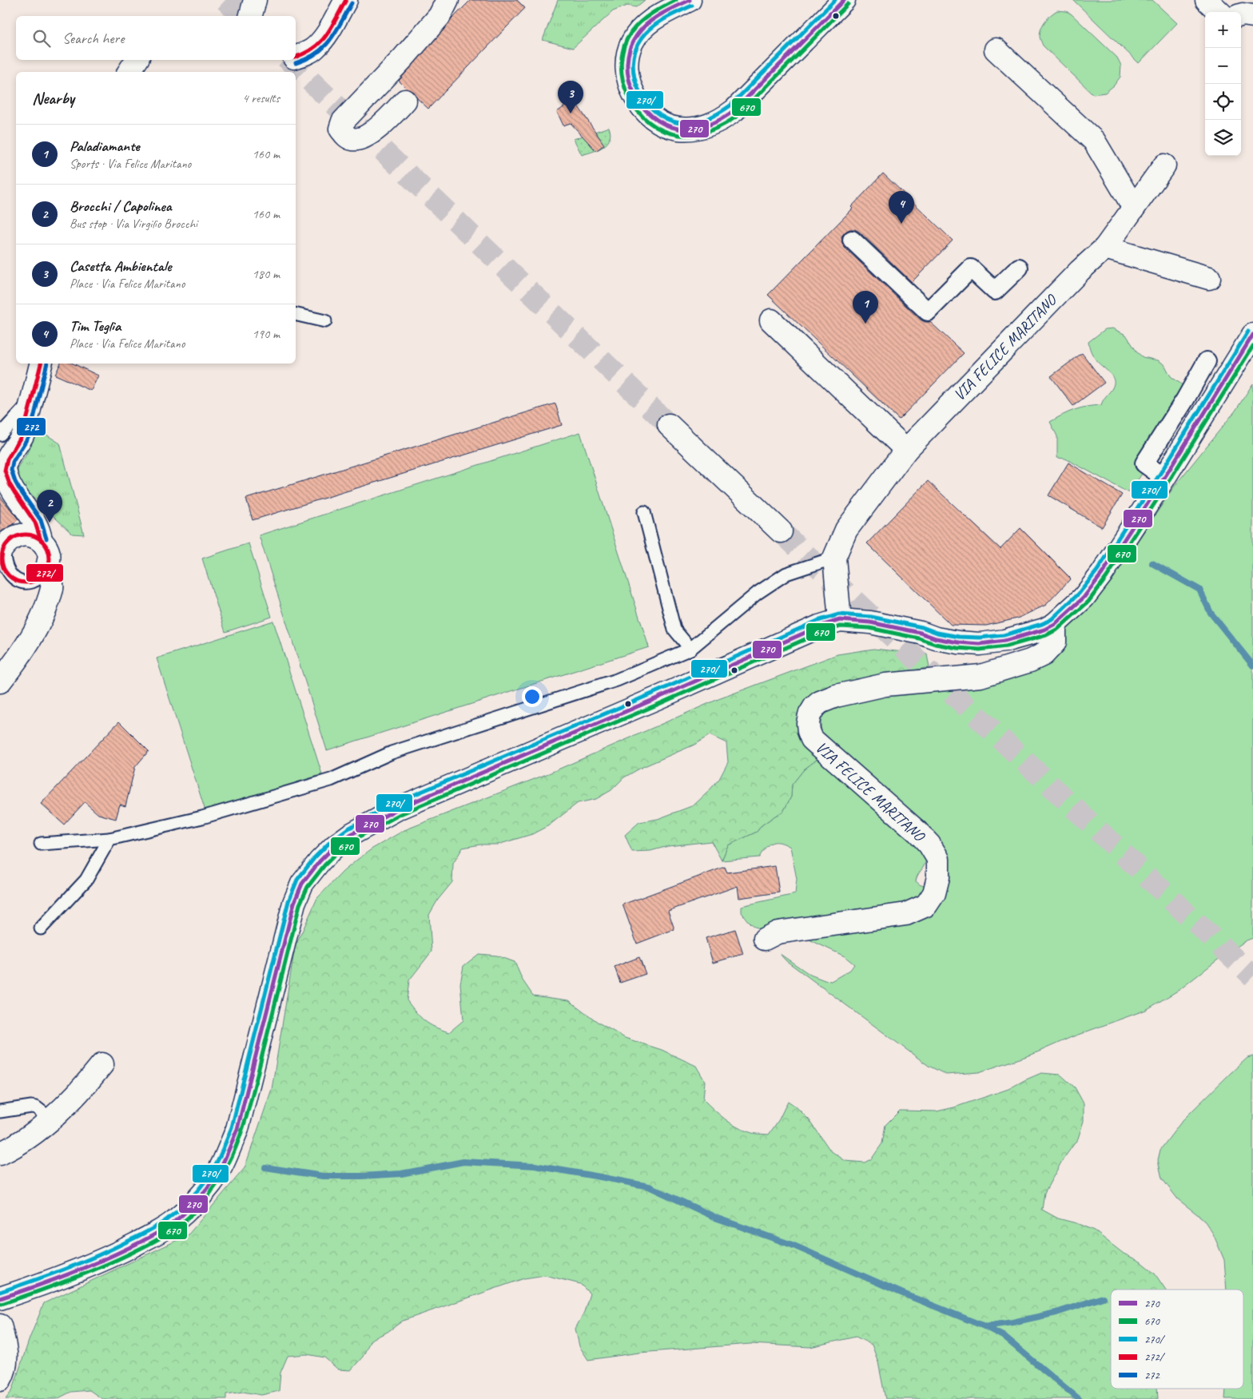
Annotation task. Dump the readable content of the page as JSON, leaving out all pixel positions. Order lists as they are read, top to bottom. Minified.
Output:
{"streets":{"main road":["VIA FELICE MARITANO"]},"lines":["transit line 270","transit line 670","transit line 270/","transit line 272/","transit line 272"],"legend":["270","670","270/","272/","272"],"page":{"map_buttons":["+","−"],"search":"Search here","heading":["Nearby","4 results"],"pins":["3","4","1","2"],"list":[{"mark":"1","name":"Paladiamante","note":"Sports · Via Felice Maritano","value":"160 m"},{"mark":"2","name":"Brocchi / Capolinea","note":"Bus stop · Via Virgilio Brocchi","value":"160 m"},{"mark":"3","name":"Casetta Ambientale","note":"Place · Via Felice Maritano","value":"180 m"},{"mark":"4","name":"Tim Teglia","note":"Place · Via Felice Maritano","value":"190 m"}]}}
